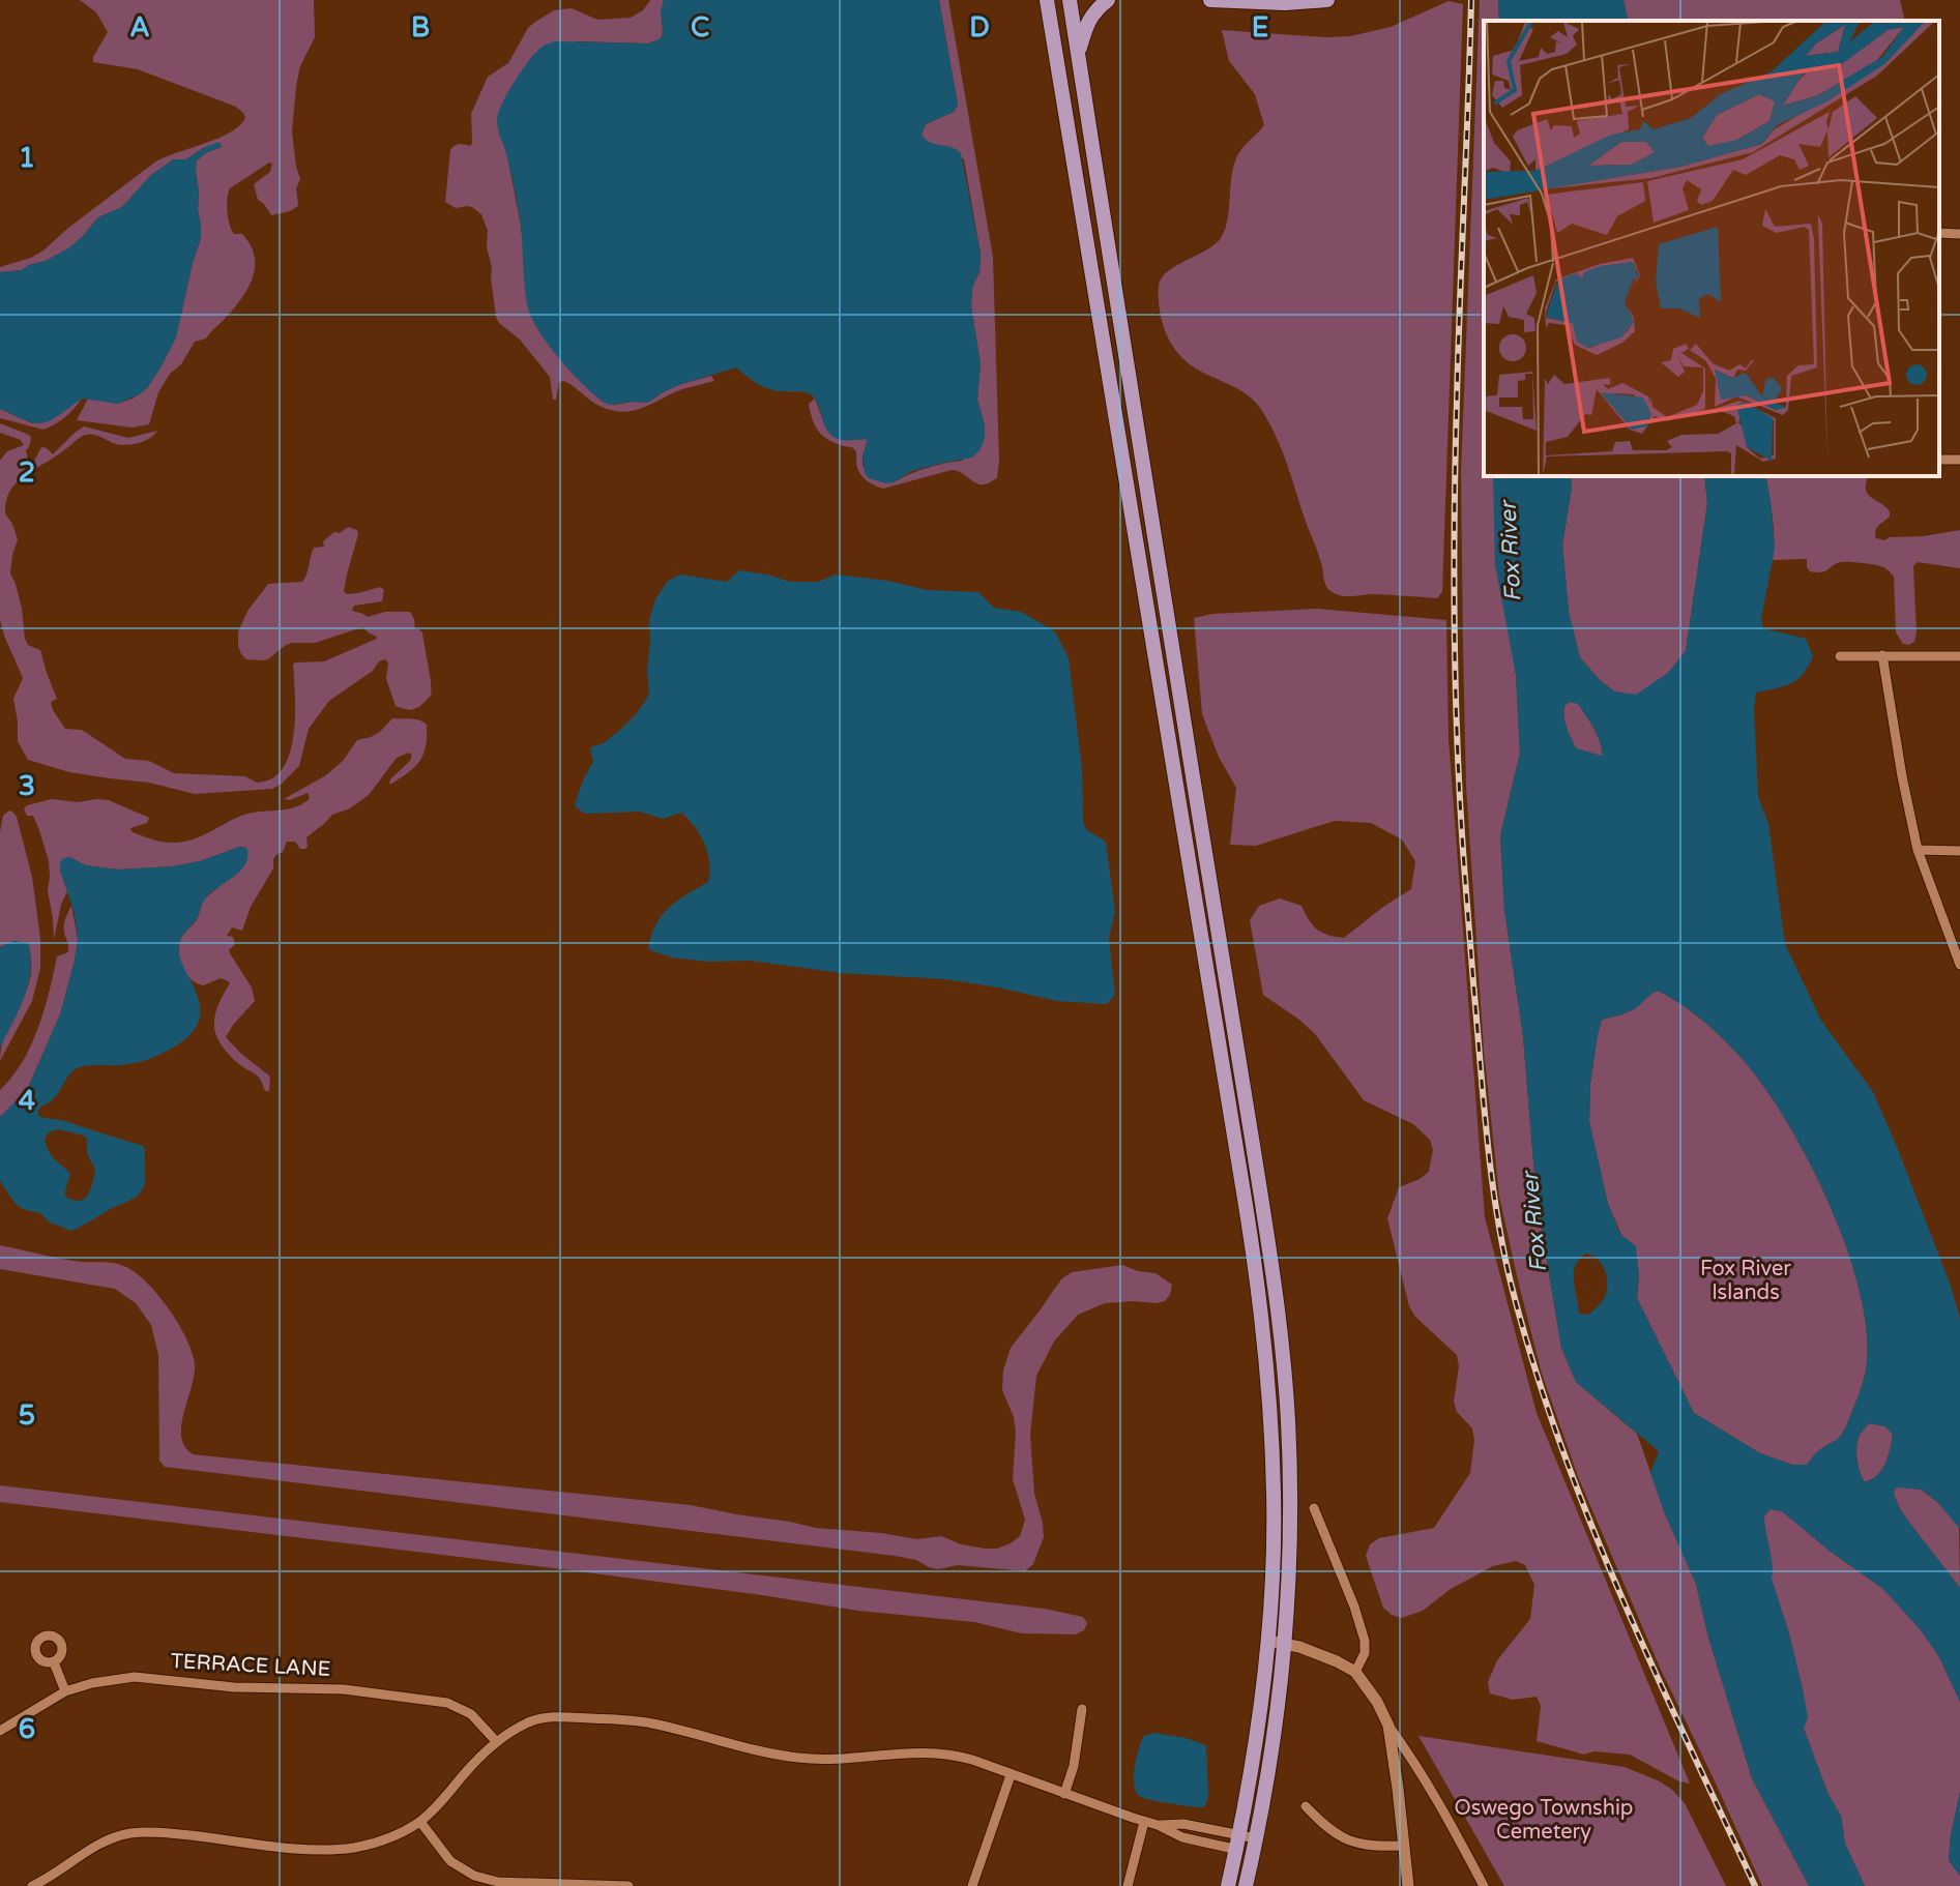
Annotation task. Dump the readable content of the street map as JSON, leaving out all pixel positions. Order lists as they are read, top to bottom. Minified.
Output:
{"streets":{"street":["TERRACE LANE"]},"water":["Fox River"],"parks":["Fox River Islands","Oswego Township Cemetery"],"grid":{"columns":["A","B","C","D","E"],"rows":["1","2","3","4","5","6"]}}
